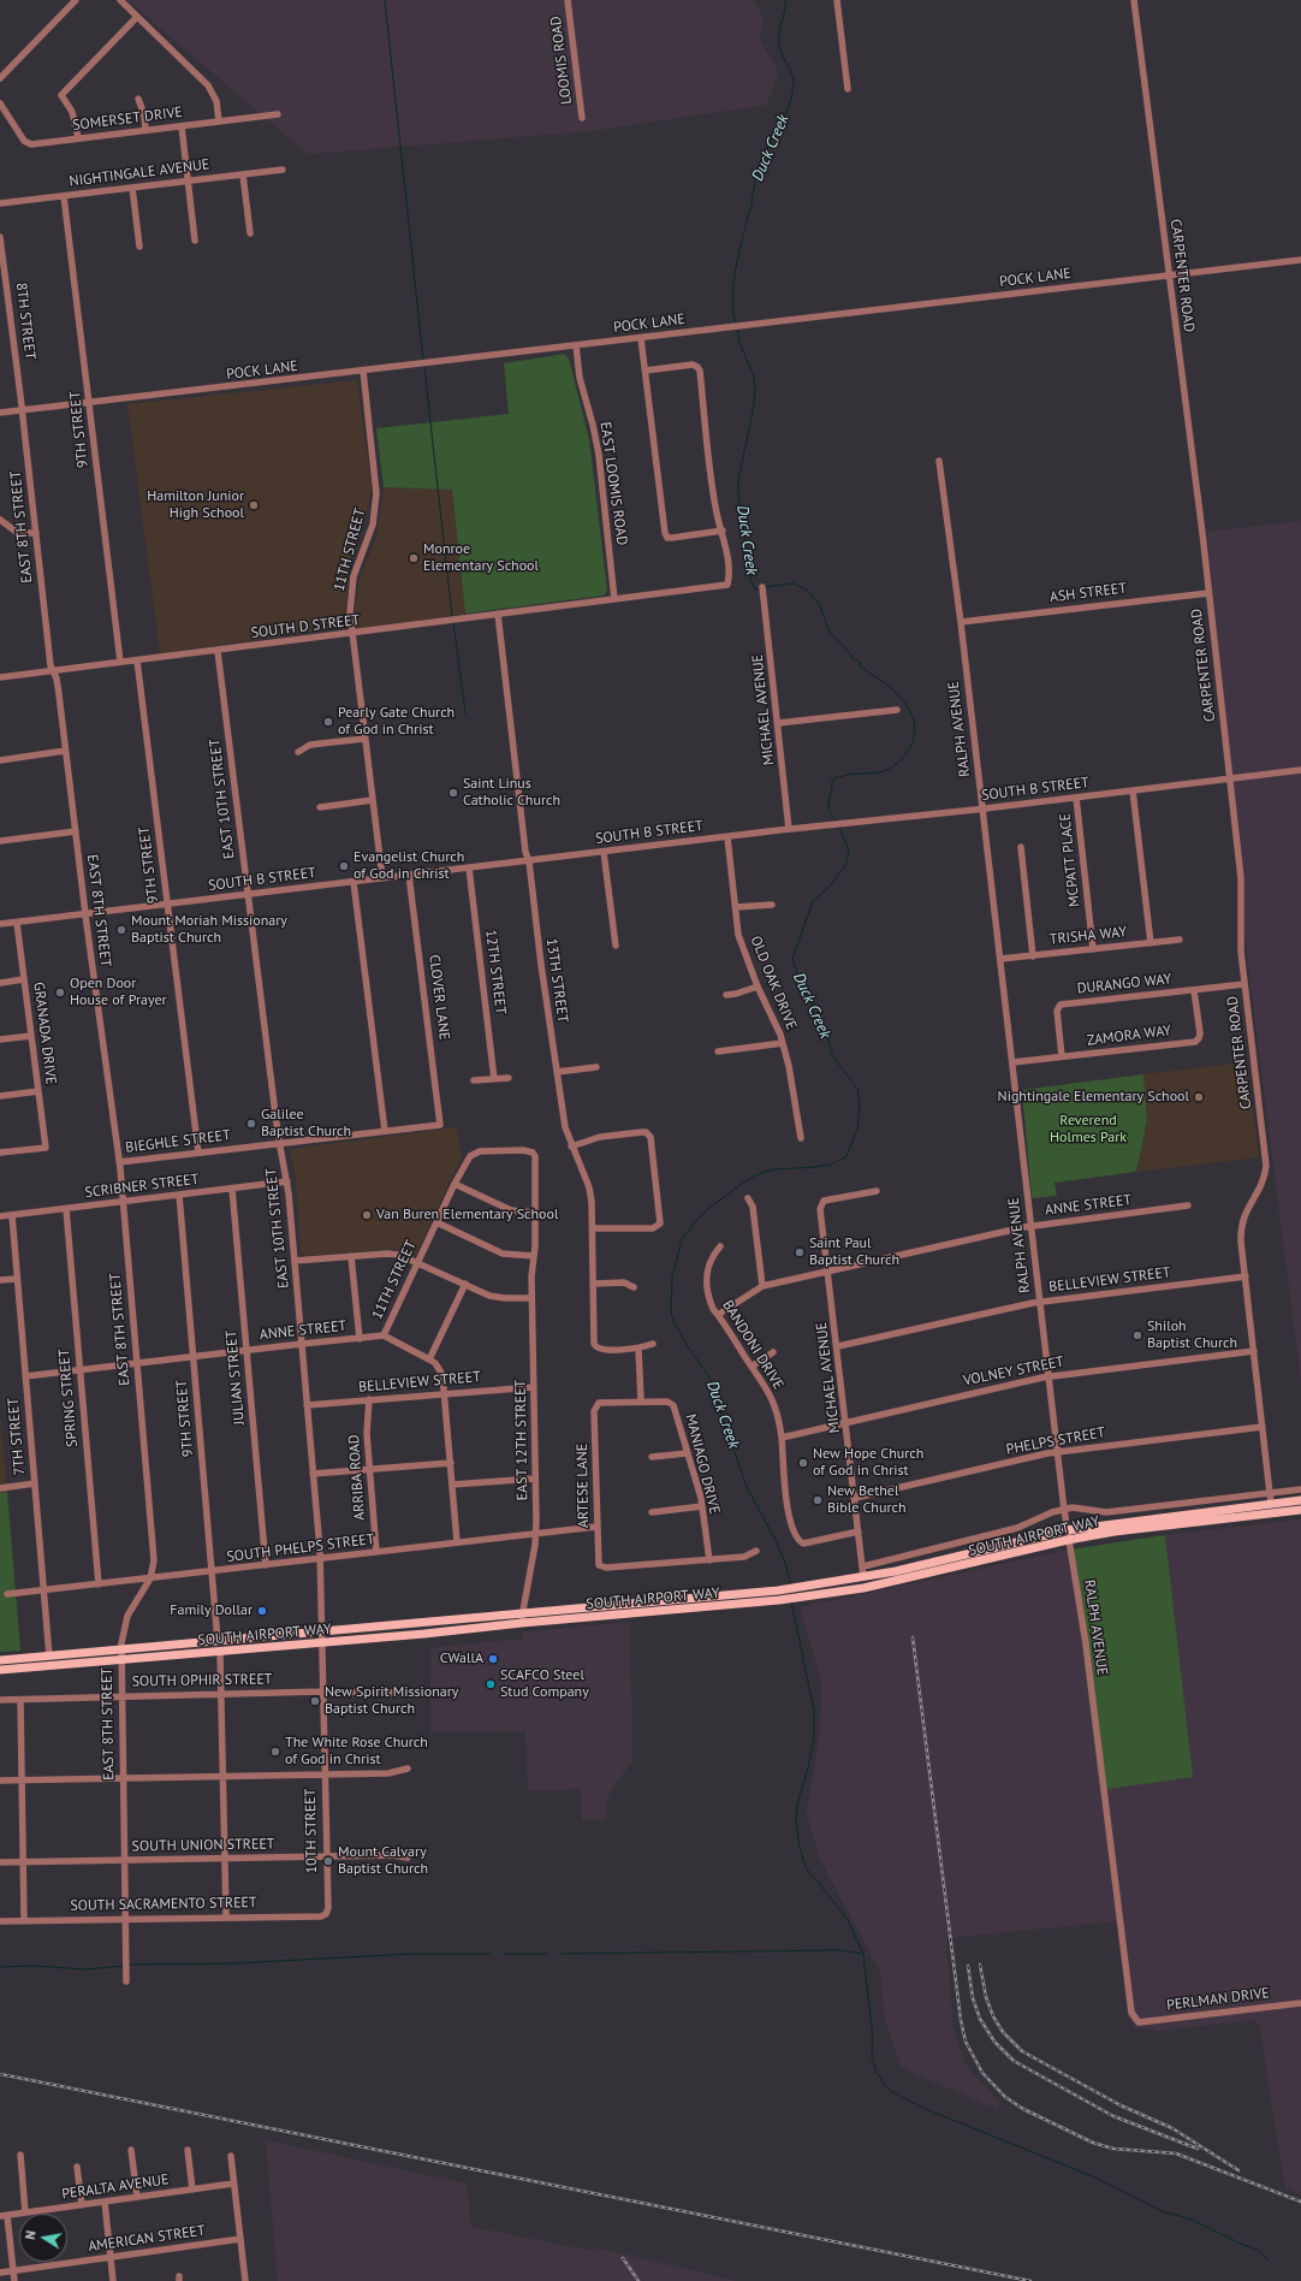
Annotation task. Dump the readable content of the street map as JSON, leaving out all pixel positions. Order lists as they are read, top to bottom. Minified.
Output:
{"streets":{"main road":["SOUTH AIRPORT WAY"],"street":["LOOMIS ROAD","SOMERSET DRIVE","NIGHTINGALE AVENUE","CARPENTER ROAD","POCK LANE","8TH STREET","9TH STREET","EAST LOOMIS ROAD","EAST 8TH STREET","11TH STREET","ASH STREET","SOUTH D STREET","MICHAEL AVENUE","RALPH AVENUE","SOUTH B STREET","EAST 10TH STREET","MCPATT PLACE","TRISHA WAY","12TH STREET","13TH STREET","OLD OAK DRIVE","DURANGO WAY","CLOVER LANE","GRANADA DRIVE","ZAMORA WAY","BIEGHLE STREET","SCRIBNER STREET","ANNE STREET","BELLEVIEW STREET","BANDONI DRIVE","VOLNEY STREET","JULIAN STREET","SPRING STREET","7TH STREET","EAST 12TH STREET","PHELPS STREET","MANIAGO DRIVE","ARRIBA ROAD","ARTESE LANE","SOUTH PHELPS STREET","SOUTH OPHIR STREET","10TH STREET","SOUTH UNION STREET","SOUTH SACRAMENTO STREET","PERLMAN DRIVE","PERALTA AVENUE","AMERICAN STREET"]},"crossings":[["NIGHTINGALE AVENUE","9TH STREET"],["CARPENTER ROAD","POCK LANE"],["CARPENTER ROAD","ASH STREET"],["CARPENTER ROAD","SOUTH B STREET"],["CARPENTER ROAD","DURANGO WAY"],["CARPENTER ROAD","BELLEVIEW STREET"],["CARPENTER ROAD","VOLNEY STREET"],["CARPENTER ROAD","PHELPS STREET"],["CARPENTER ROAD","SOUTH AIRPORT WAY"],["POCK LANE","8TH STREET"],["POCK LANE","9TH STREET"],["POCK LANE","EAST LOOMIS ROAD"],["POCK LANE","EAST 8TH STREET"],["POCK LANE","11TH STREET"],["8TH STREET","EAST 8TH STREET"],["9TH STREET","SOUTH D STREET"],["9TH STREET","SOUTH B STREET"],["9TH STREET","BIEGHLE STREET"],["9TH STREET","SCRIBNER STREET"],["9TH STREET","ANNE STREET"],["9TH STREET","SOUTH AIRPORT WAY"],["9TH STREET","SOUTH PHELPS STREET"],["EAST LOOMIS ROAD","SOUTH D STREET"],["EAST 8TH STREET","SOUTH D STREET"],["EAST 8TH STREET","SOUTH B STREET"],["EAST 8TH STREET","BIEGHLE STREET"],["EAST 8TH STREET","SCRIBNER STREET"],["EAST 8TH STREET","ANNE STREET"],["EAST 8TH STREET","SOUTH AIRPORT WAY"],["EAST 8TH STREET","SOUTH PHELPS STREET"],["EAST 8TH STREET","SOUTH OPHIR STREET"],["EAST 8TH STREET","SOUTH UNION STREET"],["EAST 8TH STREET","SOUTH SACRAMENTO STREET"],["11TH STREET","SOUTH D STREET"],["11TH STREET","SOUTH B STREET"],["11TH STREET","ANNE STREET"],["11TH STREET","BELLEVIEW STREET"],["11TH STREET","SOUTH PHELPS STREET"],["ASH STREET","RALPH AVENUE"],["SOUTH D STREET","EAST 10TH STREET"],["SOUTH D STREET","13TH STREET"],["MICHAEL AVENUE","SOUTH B STREET"],["MICHAEL AVENUE","ANNE STREET"],["MICHAEL AVENUE","BELLEVIEW STREET"],["MICHAEL AVENUE","BANDONI DRIVE"],["MICHAEL AVENUE","VOLNEY STREET"],["MICHAEL AVENUE","PHELPS STREET"],["MICHAEL AVENUE","SOUTH AIRPORT WAY"],["RALPH AVENUE","SOUTH B STREET"],["RALPH AVENUE","TRISHA WAY"],["RALPH AVENUE","ZAMORA WAY"],["RALPH AVENUE","ANNE STREET"],["RALPH AVENUE","BELLEVIEW STREET"],["RALPH AVENUE","VOLNEY STREET"],["RALPH AVENUE","PHELPS STREET"],["RALPH AVENUE","SOUTH AIRPORT WAY"],["RALPH AVENUE","PERLMAN DRIVE"],["SOUTH B STREET","EAST 10TH STREET"],["SOUTH B STREET","MCPATT PLACE"],["SOUTH B STREET","12TH STREET"],["SOUTH B STREET","13TH STREET"],["SOUTH B STREET","OLD OAK DRIVE"],["SOUTH B STREET","CLOVER LANE"],["SOUTH B STREET","GRANADA DRIVE"],["EAST 10TH STREET","BIEGHLE STREET"],["EAST 10TH STREET","SCRIBNER STREET"],["EAST 10TH STREET","ANNE STREET"],["EAST 10TH STREET","BELLEVIEW STREET"],["EAST 10TH STREET","SOUTH AIRPORT WAY"],["EAST 10TH STREET","SOUTH PHELPS STREET"],["EAST 10TH STREET","10TH STREET"],["MCPATT PLACE","TRISHA WAY"],["DURANGO WAY","ZAMORA WAY"],["CLOVER LANE","BIEGHLE STREET"],["SCRIBNER STREET","JULIAN STREET"],["SCRIBNER STREET","SPRING STREET"],["SCRIBNER STREET","7TH STREET"],["ANNE STREET","BANDONI DRIVE"],["ANNE STREET","JULIAN STREET"],["ANNE STREET","SPRING STREET"],["ANNE STREET","7TH STREET"],["BELLEVIEW STREET","EAST 12TH STREET"],["BELLEVIEW STREET","ARRIBA ROAD"],["BANDONI DRIVE","VOLNEY STREET"],["JULIAN STREET","SOUTH PHELPS STREET"],["SPRING STREET","SOUTH PHELPS STREET"],["7TH STREET","SOUTH AIRPORT WAY"],["7TH STREET","SOUTH PHELPS STREET"],["EAST 12TH STREET","SOUTH AIRPORT WAY"],["EAST 12TH STREET","SOUTH PHELPS STREET"],["MANIAGO DRIVE","ARTESE LANE"],["ARRIBA ROAD","SOUTH PHELPS STREET"],["ARTESE LANE","SOUTH PHELPS STREET"],["SOUTH AIRPORT WAY","10TH STREET"],["SOUTH OPHIR STREET","10TH STREET"],["10TH STREET","SOUTH UNION STREET"],["10TH STREET","SOUTH SACRAMENTO STREET"]],"water":["Duck Creek"],"parks":["Reverend Holmes Park"],"places":["Hamilton Junior High School","Monroe Elementary School","Pearly Gate Church of God in Christ","Saint Linus Catholic Church","Evangelist Church of God in Christ","Mount Moriah Missionary Baptist Church","Open Door House of Prayer","Nightingale Elementary School","Galilee Baptist Church","Van Buren Elementary School","Saint Paul Baptist Church","Shiloh Baptist Church","New Hope Church of God in Christ","New Bethel Bible Church","Family Dollar","CWallA","SCAFCO Steel Stud Company","New Spirit Missionary Baptist Church","The White Rose Church of God in Christ","Mount Calvary Baptist Church"],"north":"left"}
